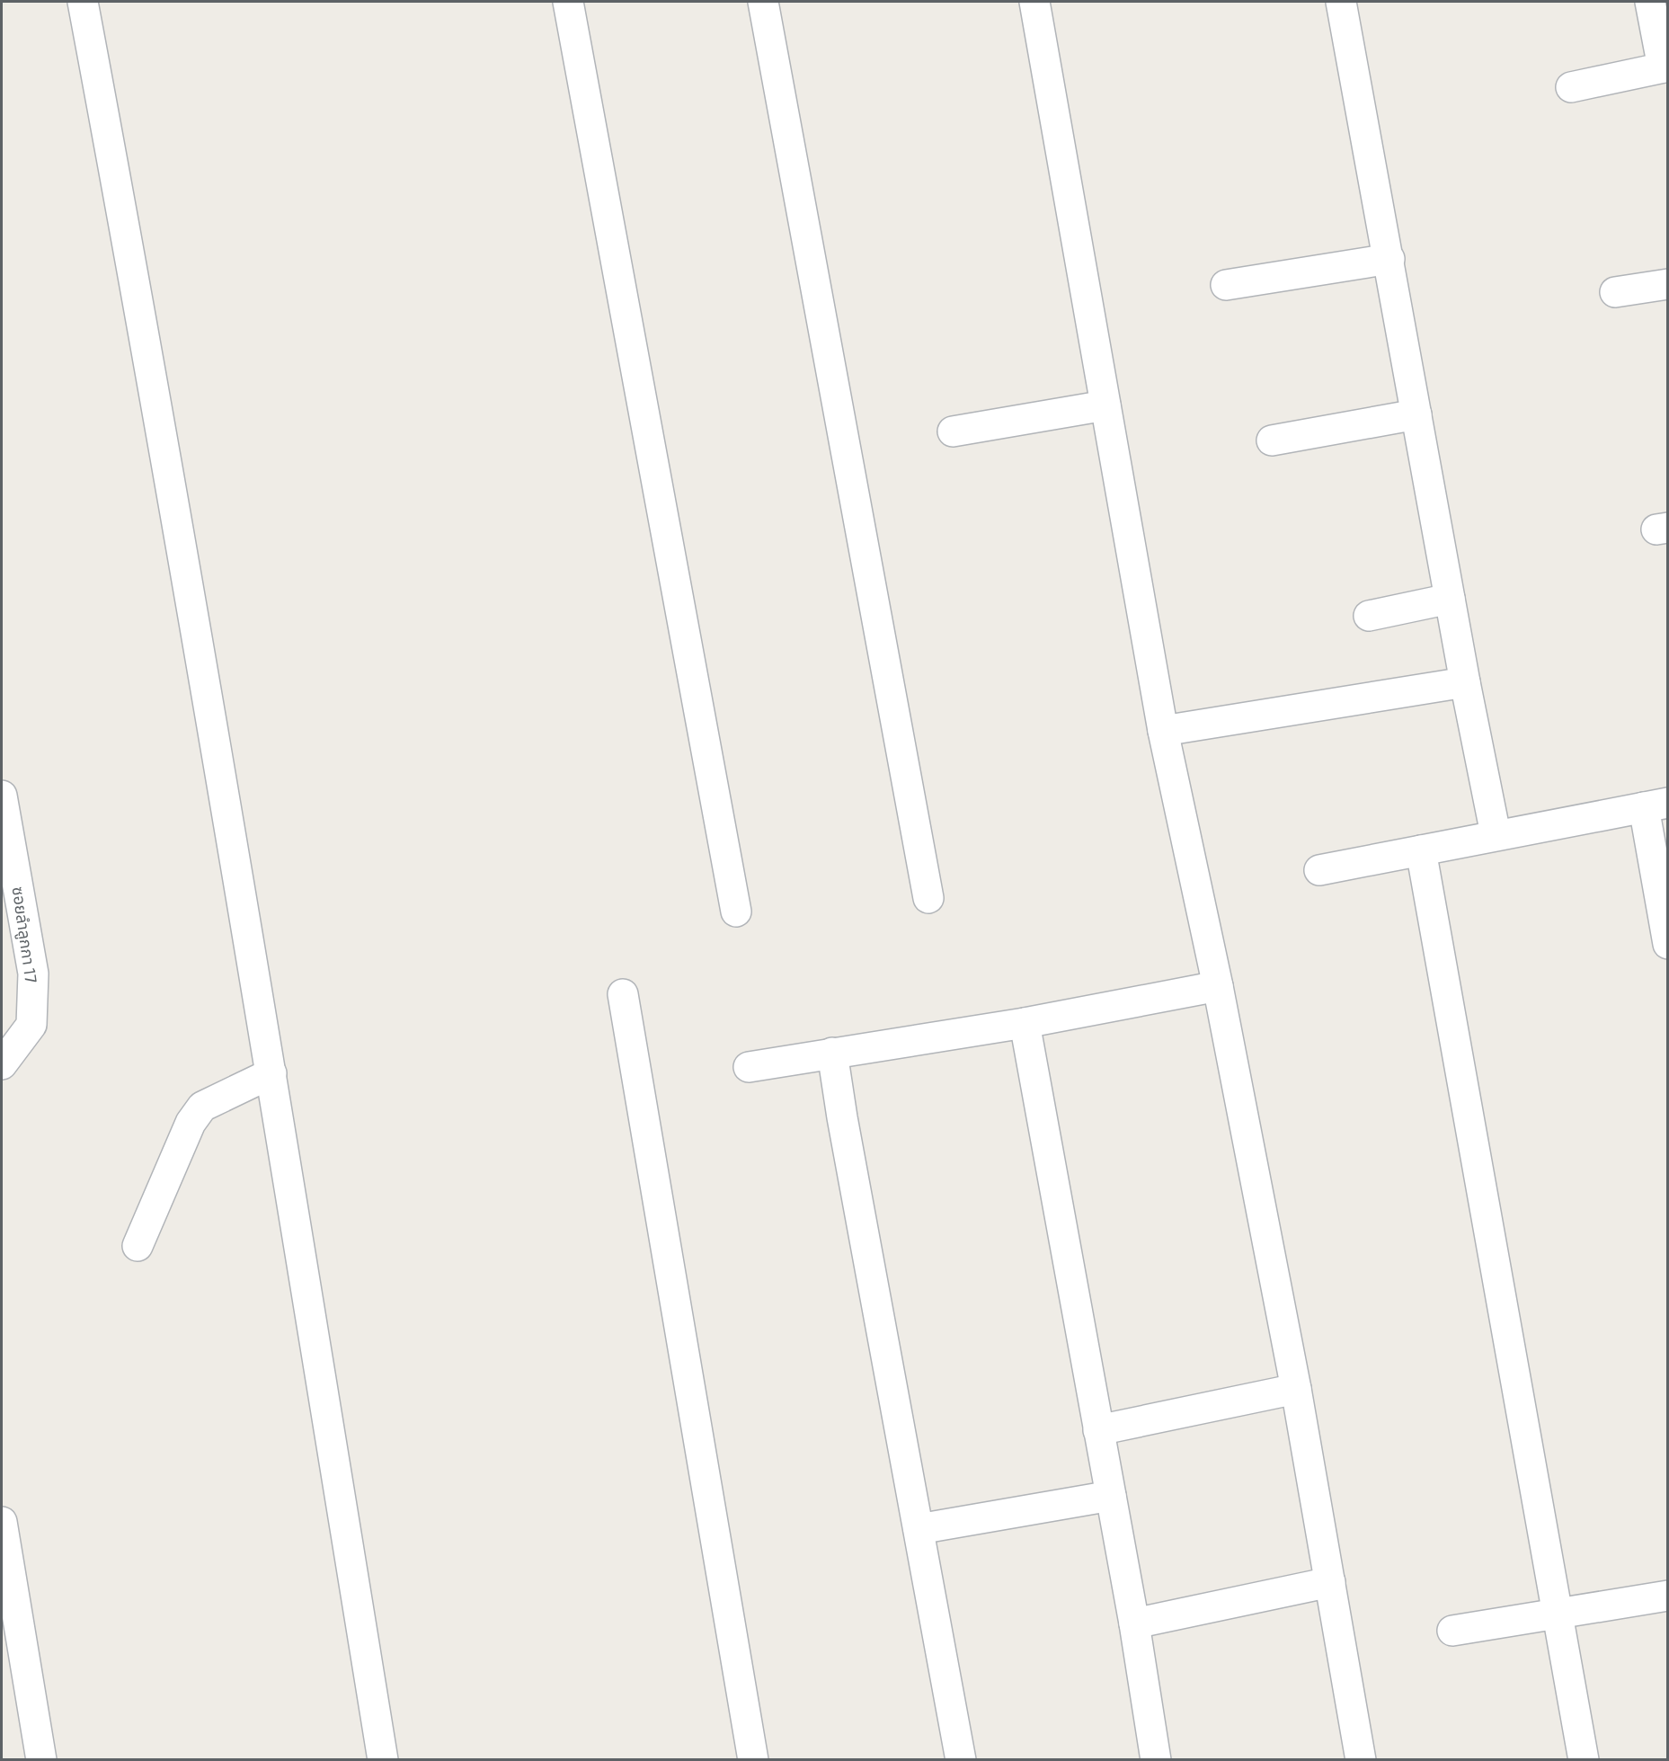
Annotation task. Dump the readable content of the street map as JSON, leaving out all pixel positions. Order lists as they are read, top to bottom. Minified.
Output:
{"streets":{"street":["ซอยลำลูกกา 17"]}}
